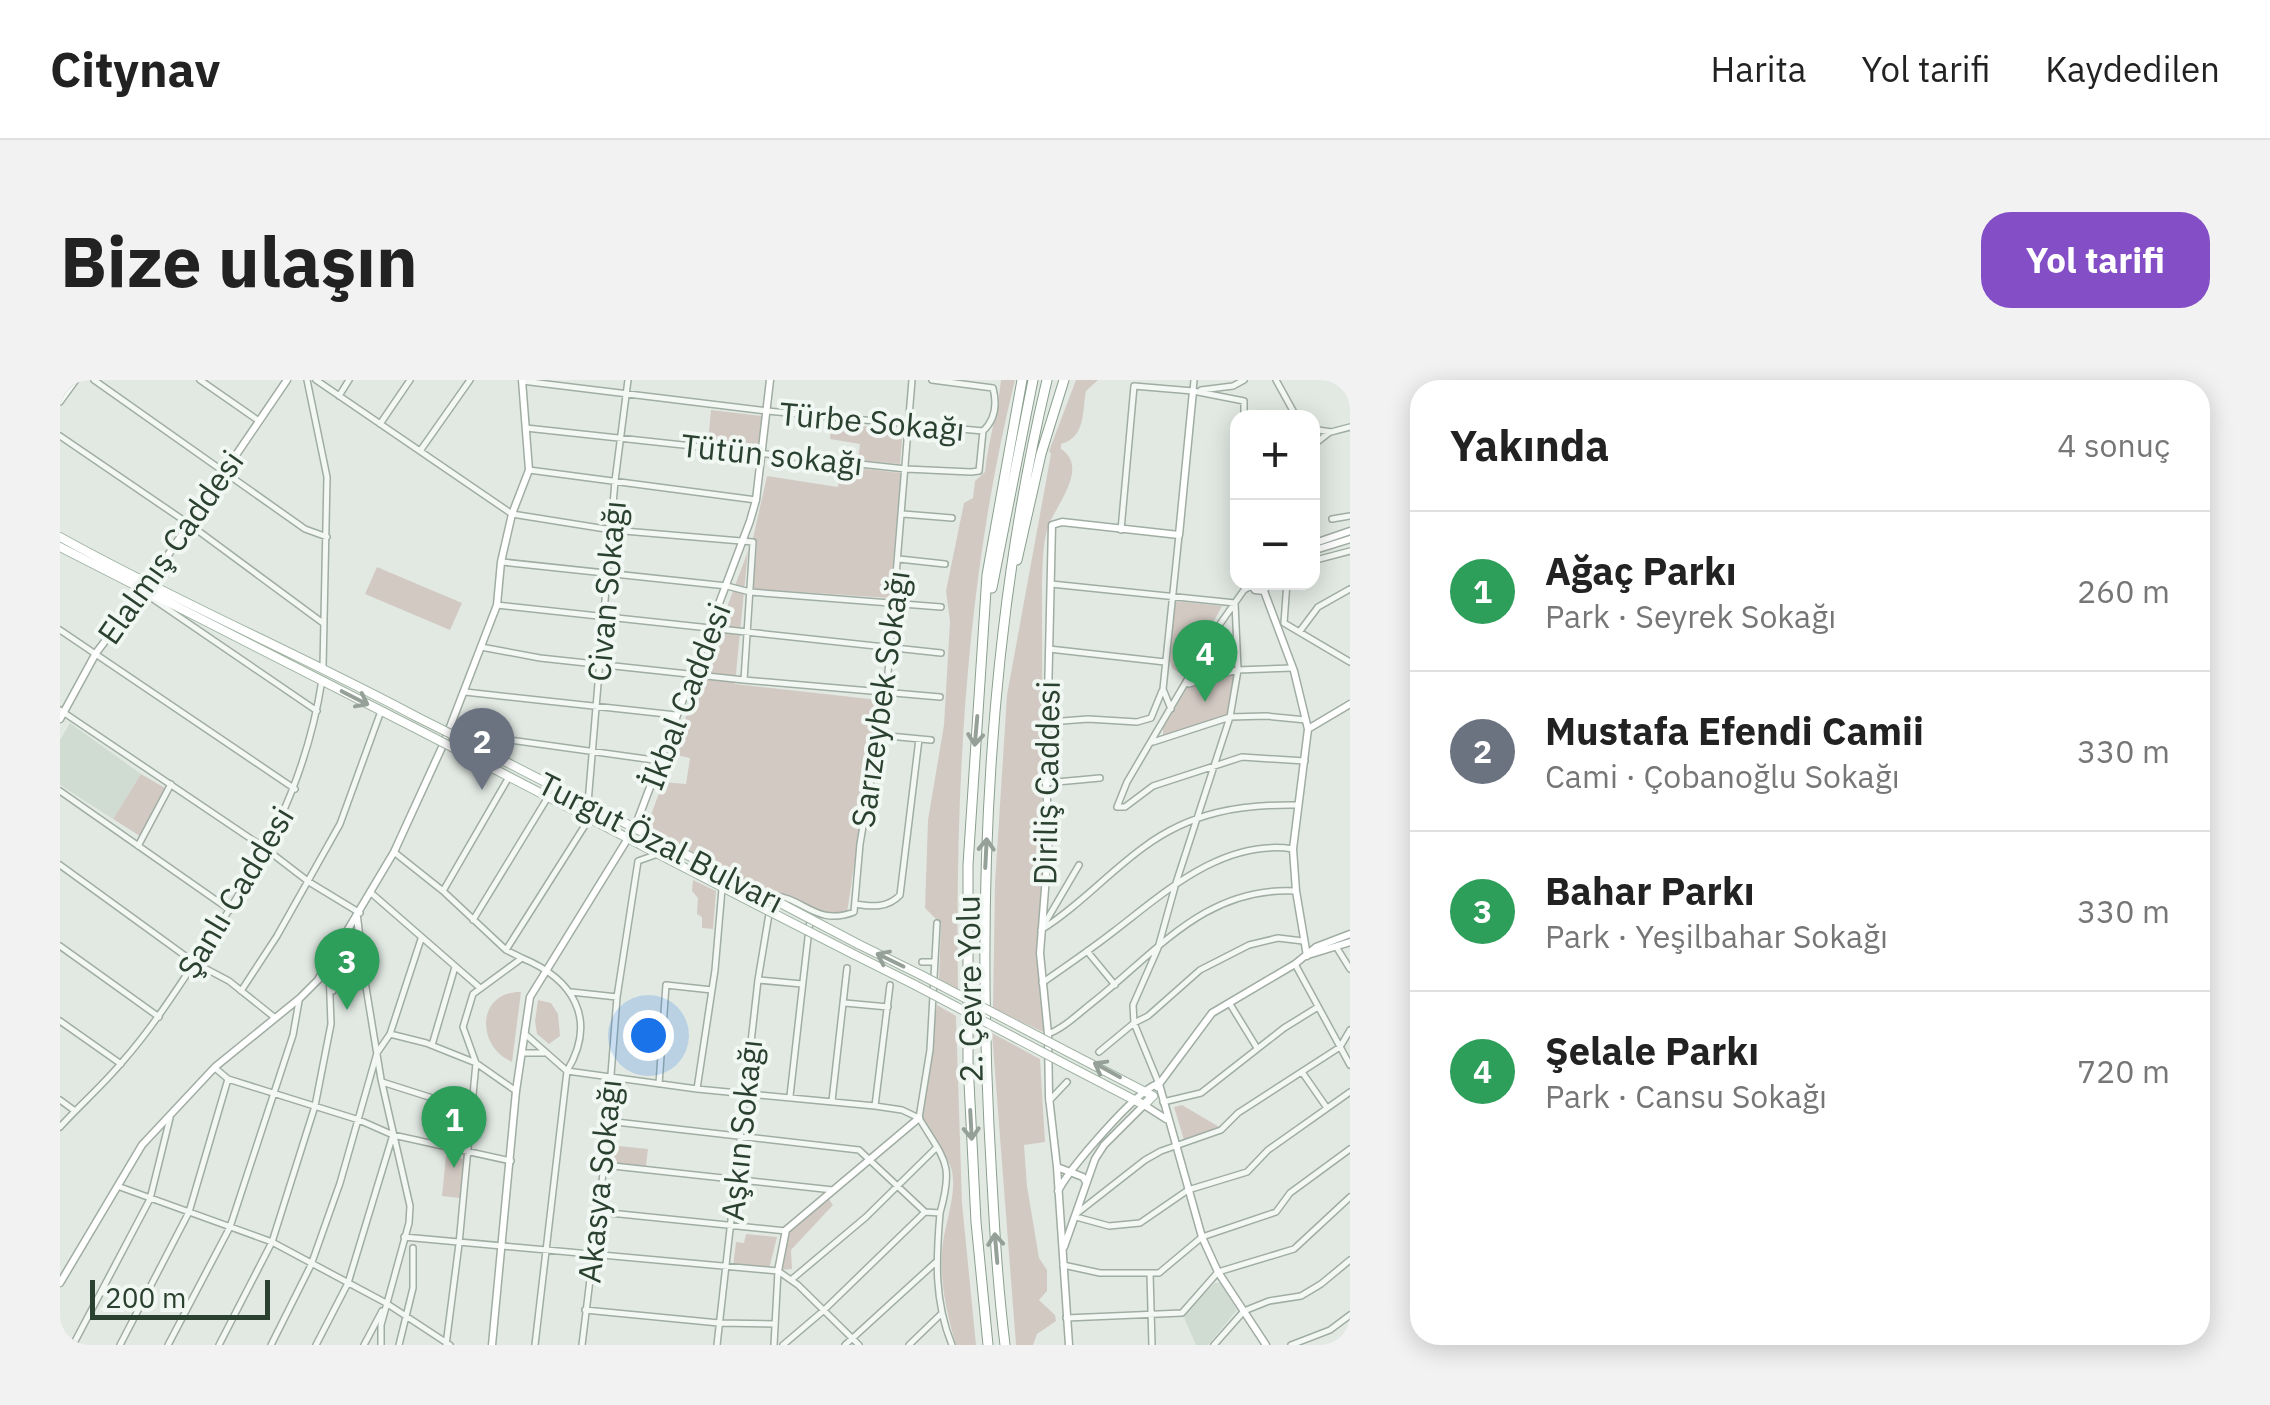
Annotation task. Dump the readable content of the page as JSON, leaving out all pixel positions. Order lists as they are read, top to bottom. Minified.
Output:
{"streets":{"highway":["2. Çevre Yolu"],"main road":["Turgut Özal Bulvarı"],"street":["Türbe Sokağı","Tütün sokağı","Elalmış Caddesi","Civan Sokağı","İkbal Caddesi","Sarızeybek Sokağı","Diriliş Caddesi","Şanlı Caddesi","Aşkın Sokağı","Akasya Sokağı"]},"crossings":[["Türbe Sokağı","Tütün sokağı"],["Türbe Sokağı","Civan Sokağı"],["Türbe Sokağı","İkbal Caddesi"],["Türbe Sokağı","Sarızeybek Sokağı"],["Tütün sokağı","Civan Sokağı"],["Tütün sokağı","İkbal Caddesi"],["Tütün sokağı","Sarızeybek Sokağı"],["Elalmış Caddesi","Turgut Özal Bulvarı"],["Civan Sokağı","Turgut Özal Bulvarı"],["İkbal Caddesi","Turgut Özal Bulvarı"],["Turgut Özal Bulvarı","Şanlı Caddesi"],["Turgut Özal Bulvarı","Akasya Sokağı"]],"scale_bar":"200 m","page":{"header":"Citynav","nav":["Harita","Yol tarifi","Kaydedilen"],"buttons":"Yol tarifi","title":"Bize ulaşın","heading":["Yakında","4 sonuç"],"map_buttons":["+","−"],"list":[{"mark":"1","name":"Ağaç Parkı","note":"Park · Seyrek Sokağı","value":"260 m"},{"mark":"2","name":"Mustafa Efendi Camii","note":"Cami · Çobanoğlu Sokağı","value":"330 m"},{"mark":"3","name":"Bahar Parkı","note":"Park · Yeşilbahar Sokağı","value":"330 m"},{"mark":"4","name":"Şelale Parkı","note":"Park · Cansu Sokağı","value":"720 m"}],"pins":["4","2","3","1"],"scale":"200 m"}}
